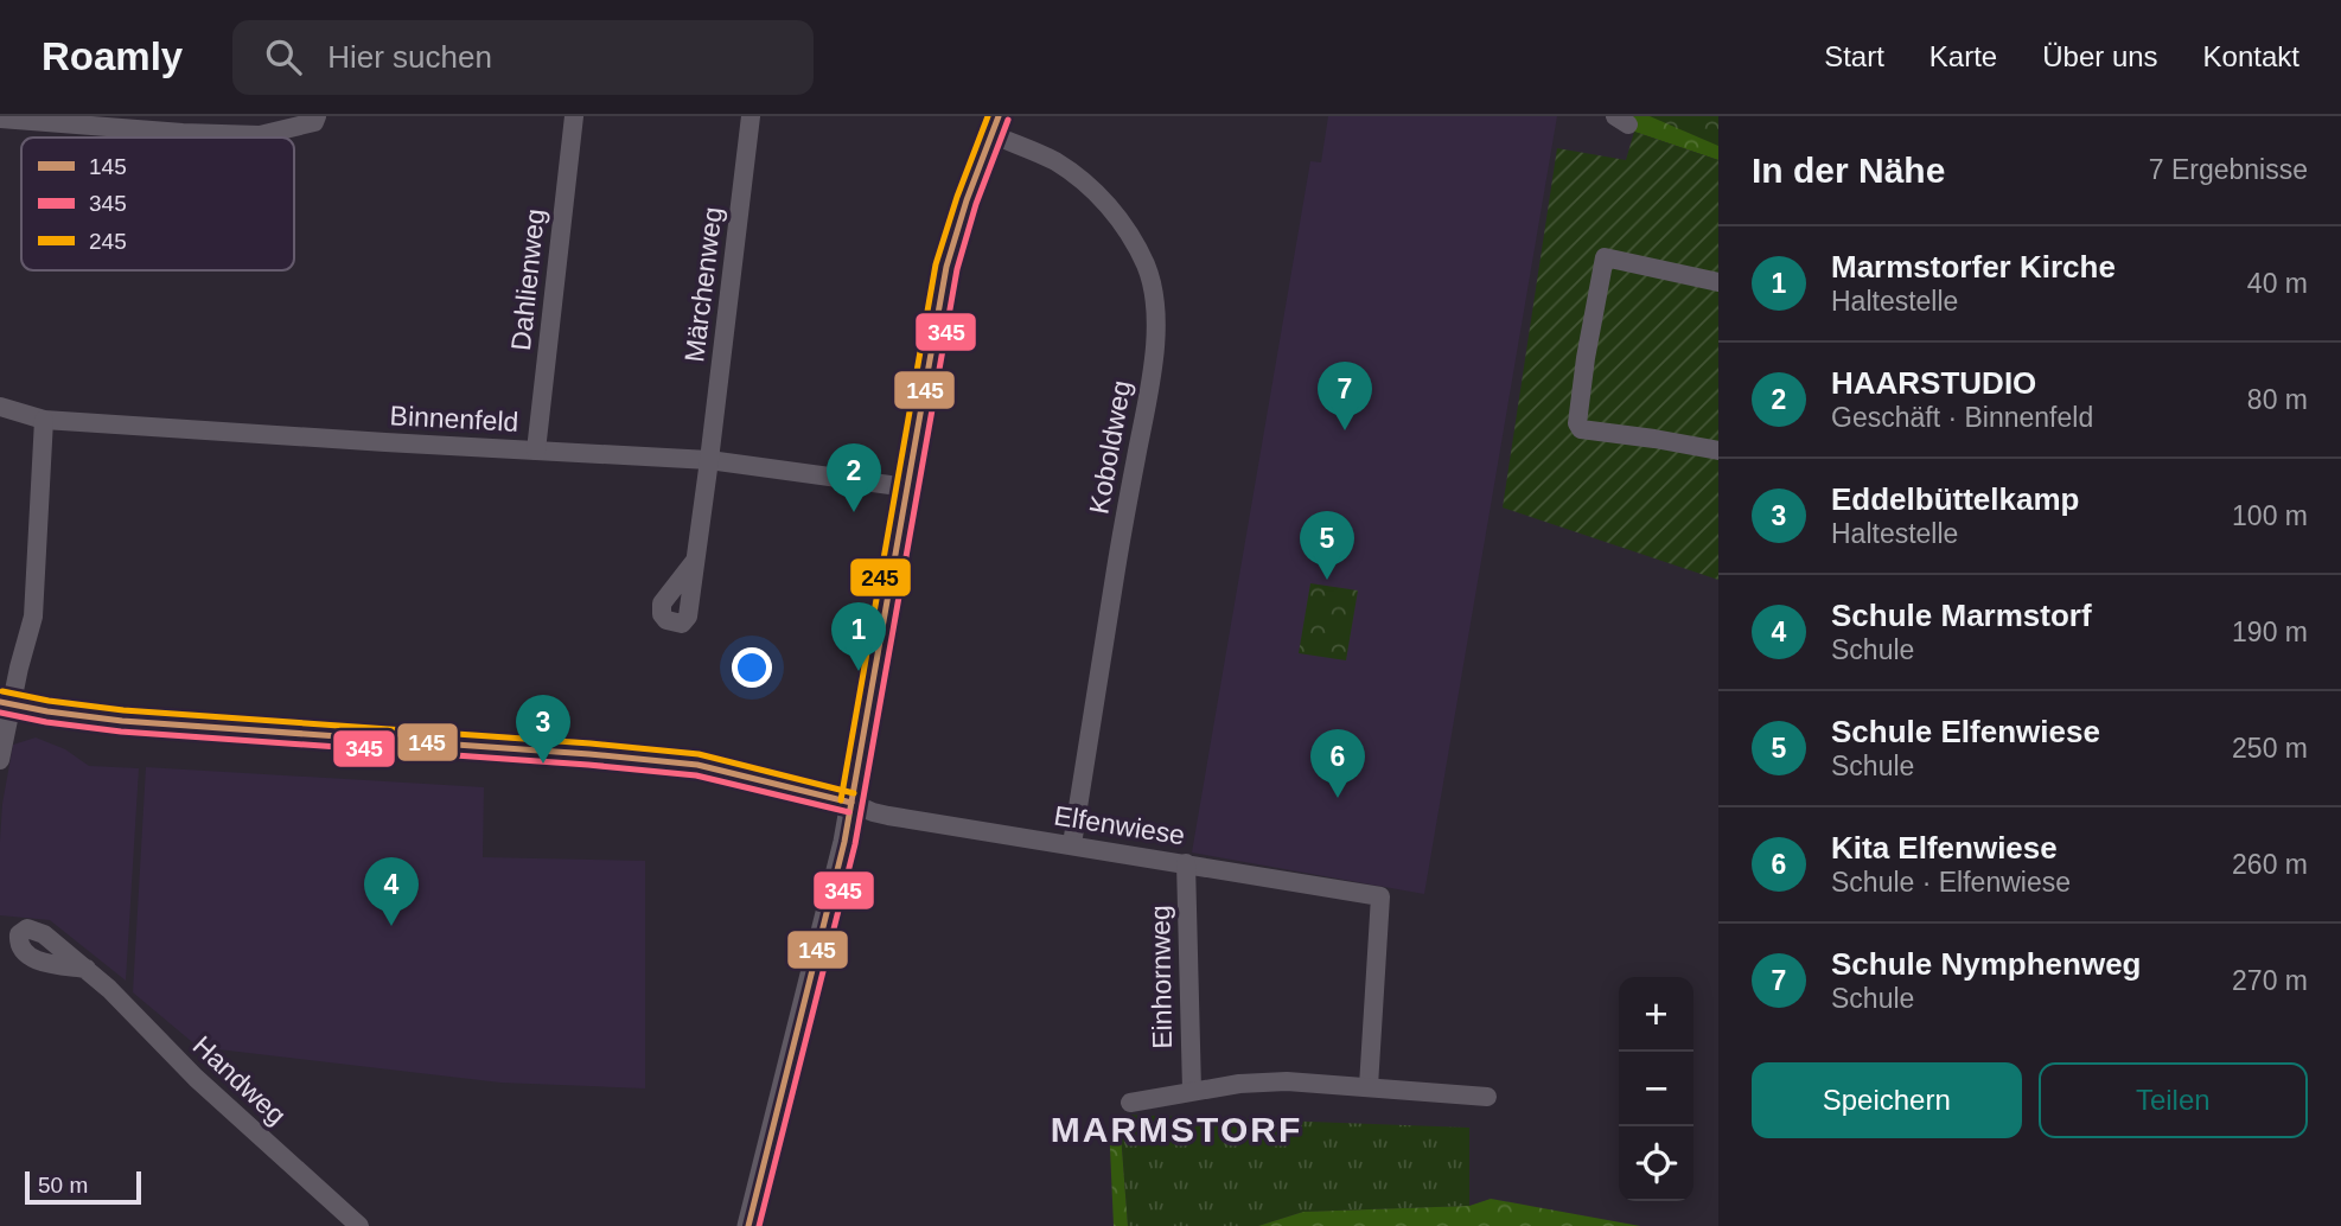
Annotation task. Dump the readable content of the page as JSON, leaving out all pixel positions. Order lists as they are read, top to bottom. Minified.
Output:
{"streets":{"street":["Dahlienweg","Märchenweg","Binnenfeld","Koboldweg","Elfenwiese","Einhornweg","Handweg"]},"crossings":[["Dahlienweg","Binnenfeld"],["Märchenweg","Binnenfeld"],["Koboldweg","Elfenwiese"],["Elfenwiese","Einhornweg"]],"districts":["MARMSTORF"],"lines":["transit line 145","transit line 245","transit line 345"],"legend":["145","345","245"],"scale_bar":"50 m","page":{"header":"Roamly","search":"Hier suchen","nav":["Start","Karte","Über uns","Kontakt"],"heading":["In der Nähe","7 Ergebnisse"],"list":[{"mark":"1","name":"Marmstorfer Kirche","note":"Haltestelle","value":"40 m"},{"mark":"2","name":"HAARSTUDIO","note":"Geschäft · Binnenfeld","value":"80 m"},{"mark":"3","name":"Eddelbüttelkamp","note":"Haltestelle","value":"100 m"},{"mark":"4","name":"Schule Marmstorf","note":"Schule","value":"190 m"},{"mark":"5","name":"Schule Elfenwiese","note":"Schule","value":"250 m"},{"mark":"6","name":"Kita Elfenwiese","note":"Schule · Elfenwiese","value":"260 m"},{"mark":"7","name":"Schule Nymphenweg","note":"Schule","value":"270 m"}],"pins":["7","2","5","1","3","6","4"],"map_buttons":["+","−"],"buttons":["Speichern","Teilen"],"scale":"50 m"}}
